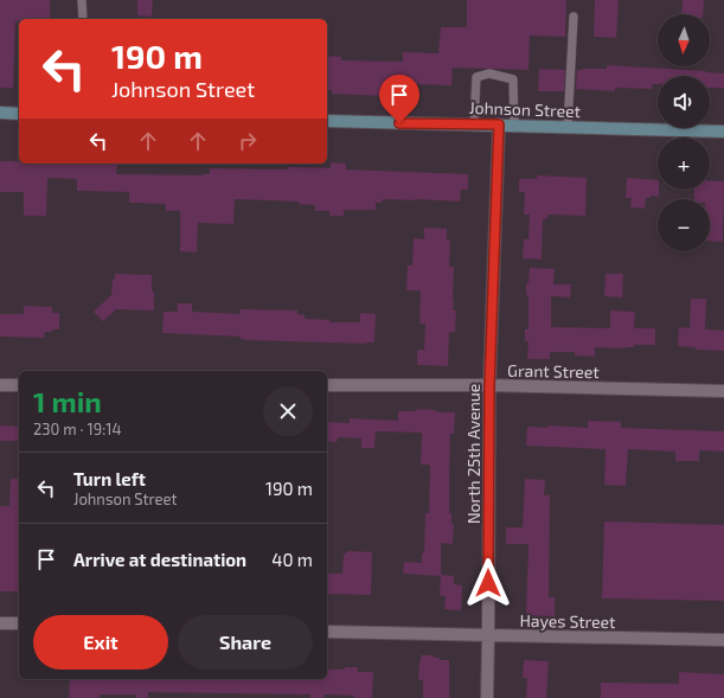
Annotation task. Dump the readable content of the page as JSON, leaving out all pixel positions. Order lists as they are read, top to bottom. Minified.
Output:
{"streets":{"street":["Johnson Street","Grant Street","North 25th Avenue","Hayes Street"]},"crossings":[["Johnson Street","North 25th Avenue"],["Grant Street","North 25th Avenue"],["North 25th Avenue","Hayes Street"]],"north":"bottom","page":{"map_buttons":["+","−"],"turn":["190 m","Johnson Street"],"heading":["1 min","230 m · 19:14"],"list":[{"name":"Turn left","note":"Johnson Street","value":"190 m"},{"name":"Arrive at destination","value":"40 m"}],"buttons":["Exit","Share"]}}
